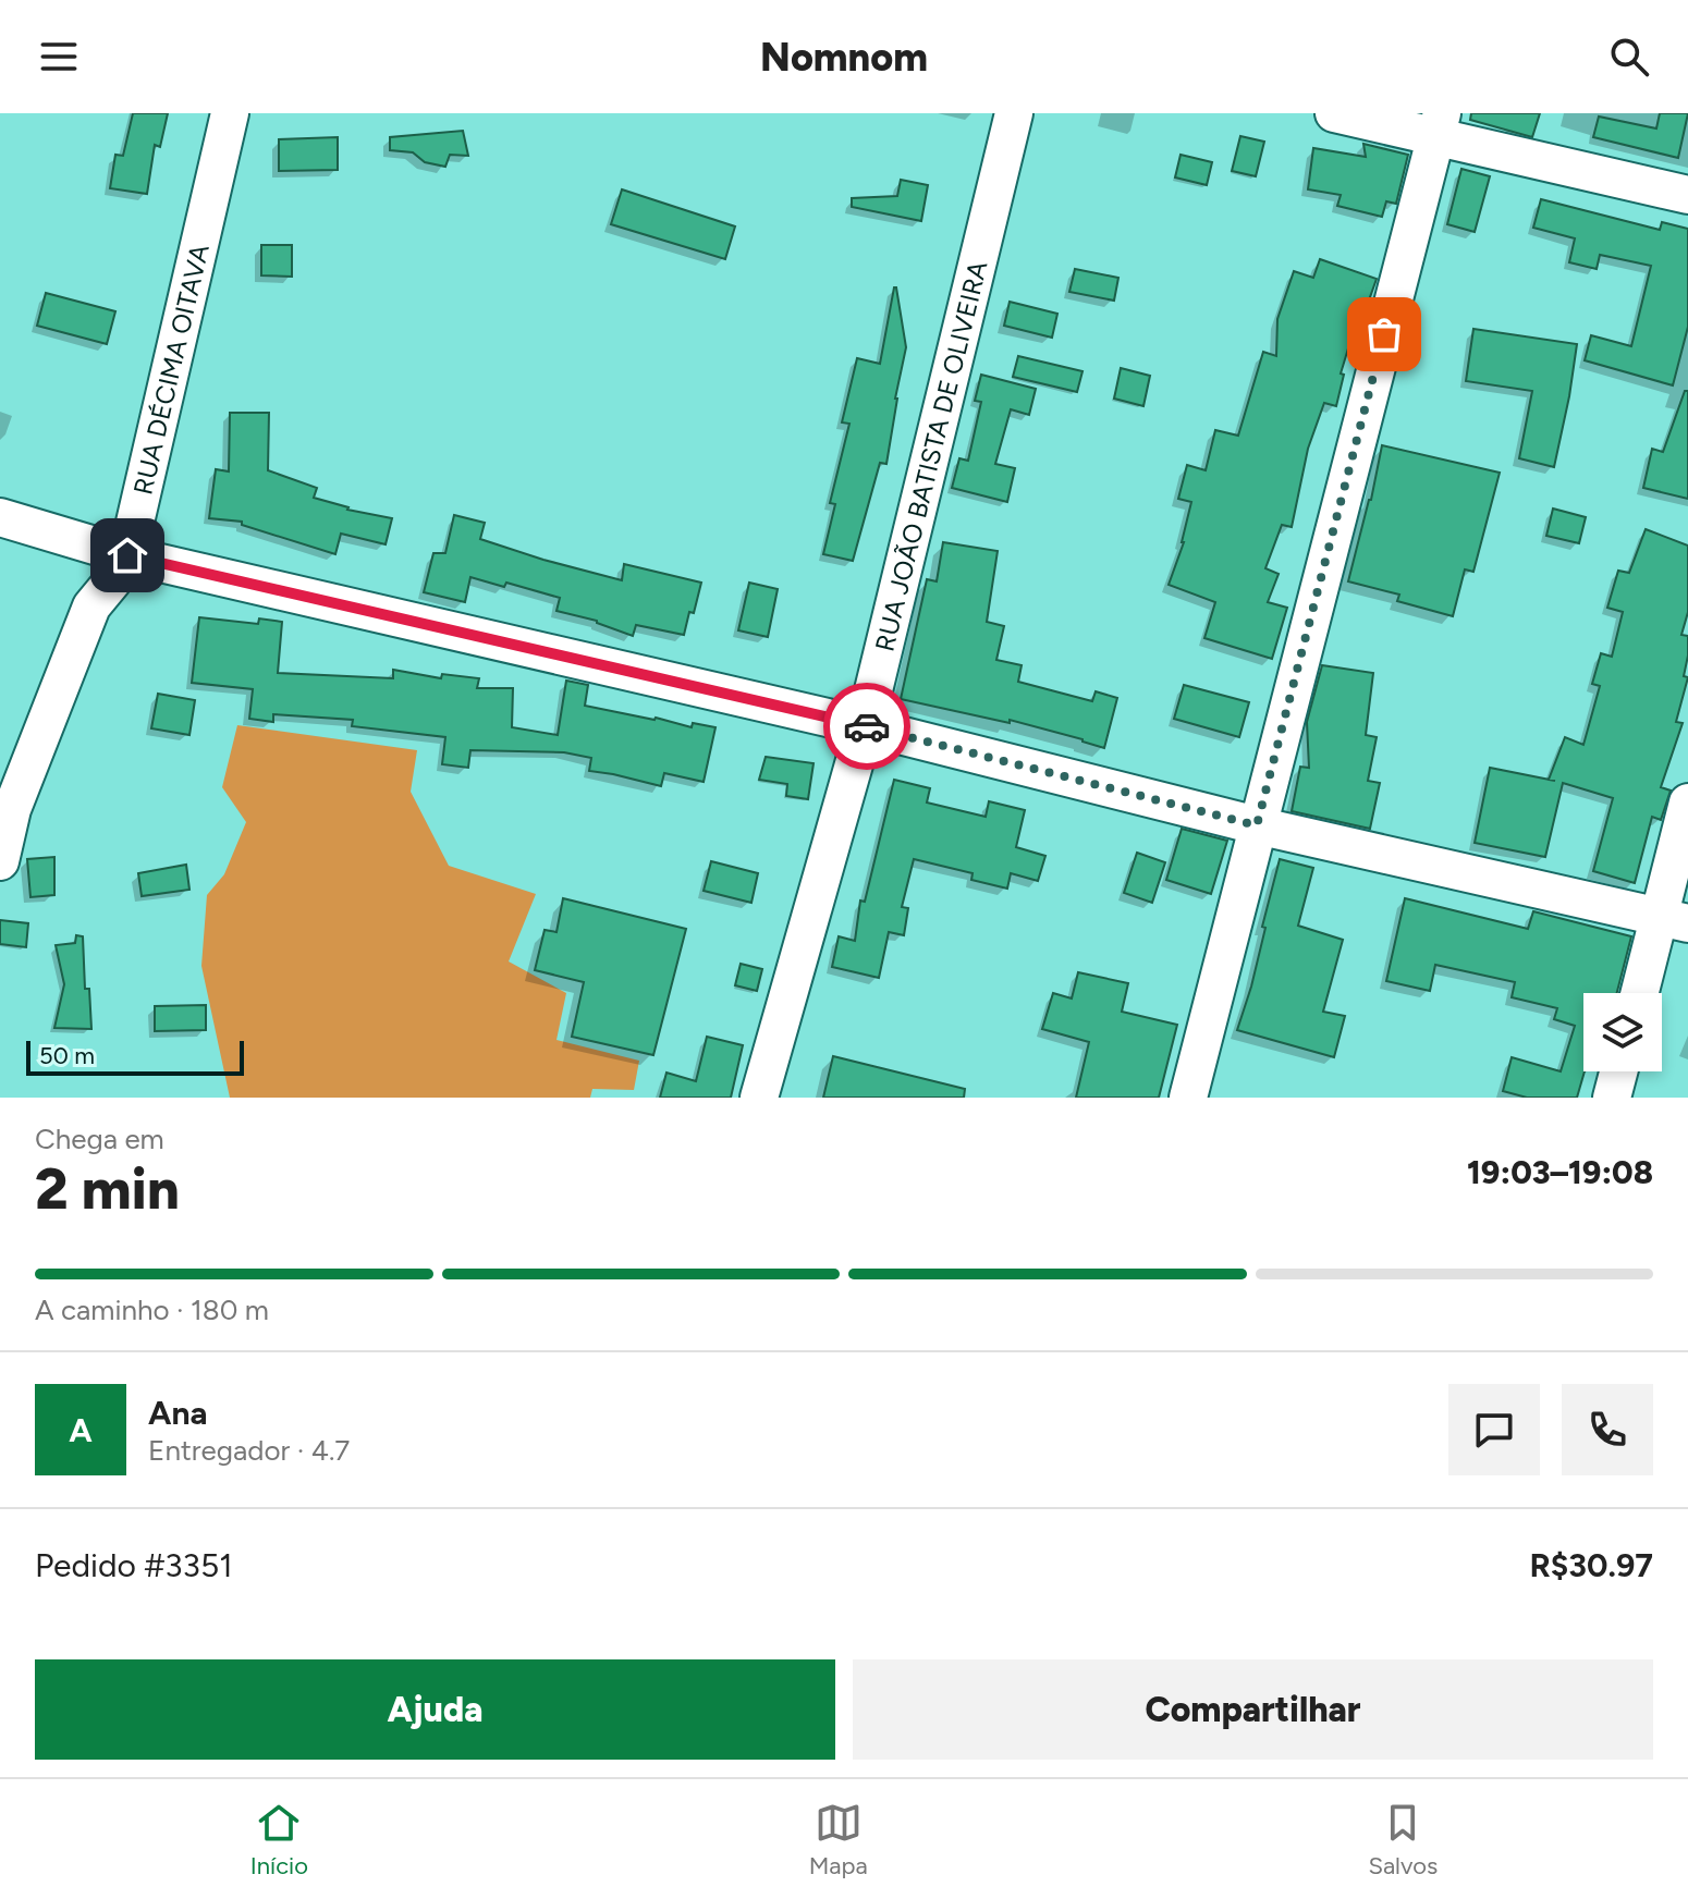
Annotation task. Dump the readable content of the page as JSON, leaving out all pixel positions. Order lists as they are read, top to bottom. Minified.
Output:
{"streets":{"street":["RUA DÉCIMA OITAVA","RUA JOÃO BATISTA DE OLIVEIRA"]},"scale_bar":"50 m","page":{"header":"Nomnom","scale":"50 m","heading":["2 min","Chega em","19:03–19:08"],"panel":["Ana","Entregador · 4.7","Pedido #3351","R$30.97"],"bar":"A caminho · 180 m","round":"A","buttons":["Ajuda","Compartilhar"],"tabs":["Início","Mapa","Salvos"]}}
